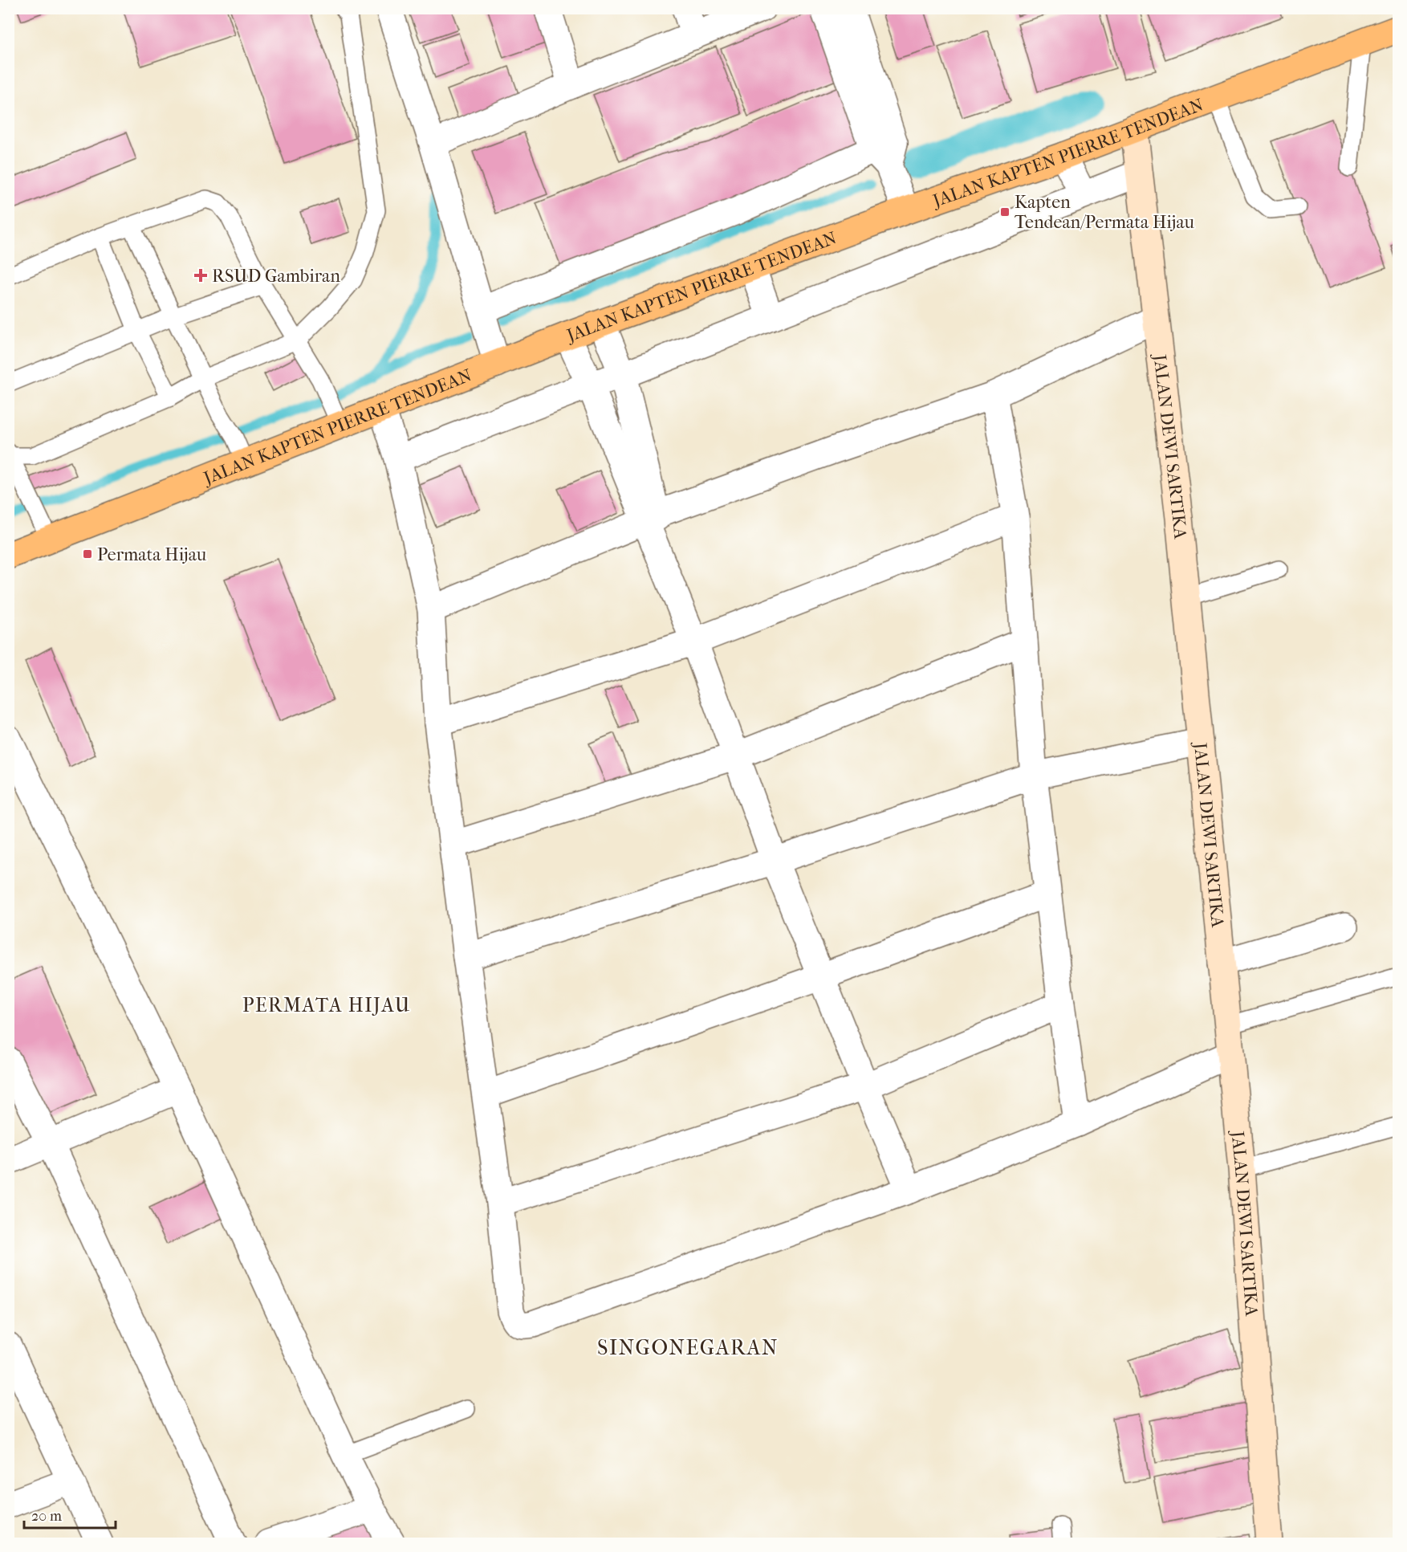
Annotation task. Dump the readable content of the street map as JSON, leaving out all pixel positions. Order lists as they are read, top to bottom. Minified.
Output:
{"streets":{"main road":["JALAN KAPTEN PIERRE TENDEAN","JALAN DEWI SARTIKA"]},"crossings":[["JALAN KAPTEN PIERRE TENDEAN","JALAN DEWI SARTIKA"]],"districts":["PERMATA HIJAU","SINGONEGARAN"],"places":{"transit":["Kapten Tendean/Permata Hijau","Permata Hijau"],"health":["RSUD Gambiran"]},"scale_bar":"20 m"}
